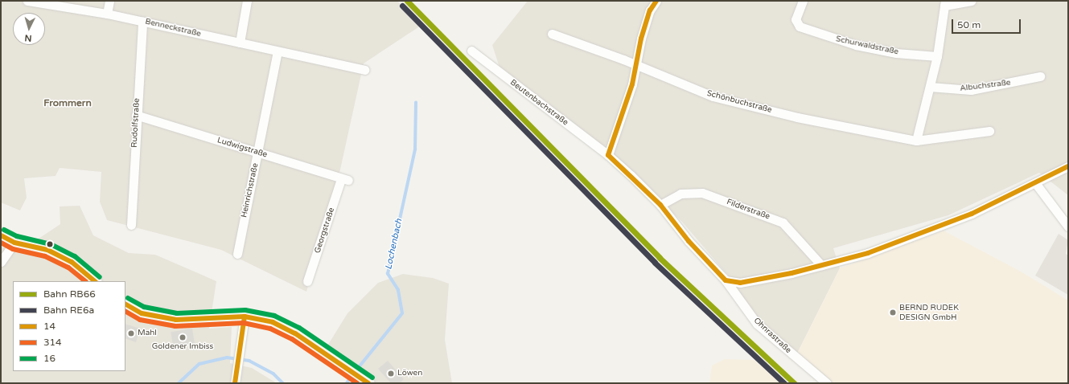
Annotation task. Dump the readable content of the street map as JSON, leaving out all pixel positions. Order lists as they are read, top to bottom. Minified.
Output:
{"streets":{"street":["Benneckstraße","Schurwaldstraße","Albuchstraße","Schönbuchstraße","Beutenbachstraße","Rudolfstraße","Ludwigstraße","Heinrichstraße","Filderstraße","Georgstraße","Ohnrastraße"]},"crossings":[["Benneckstraße","Rudolfstraße"],["Benneckstraße","Heinrichstraße"],["Beutenbachstraße","Filderstraße"],["Beutenbachstraße","Ohnrastraße"],["Rudolfstraße","Ludwigstraße"],["Ludwigstraße","Heinrichstraße"],["Ludwigstraße","Georgstraße"],["Filderstraße","Ohnrastraße"]],"districts":["Frommern"],"water":["Lochenbach"],"places":["BERND RUDEK DESIGN GmbH","Mahl","Goldener Imbiss","Löwen"],"lines":["rail line RB66","transit line 14","rail line RE6a","transit line 16","transit line 314"],"legend":["Bahn RB66","Bahn RE6a","14","314","16"],"scale_bar":"50 m","north":"bottom"}
